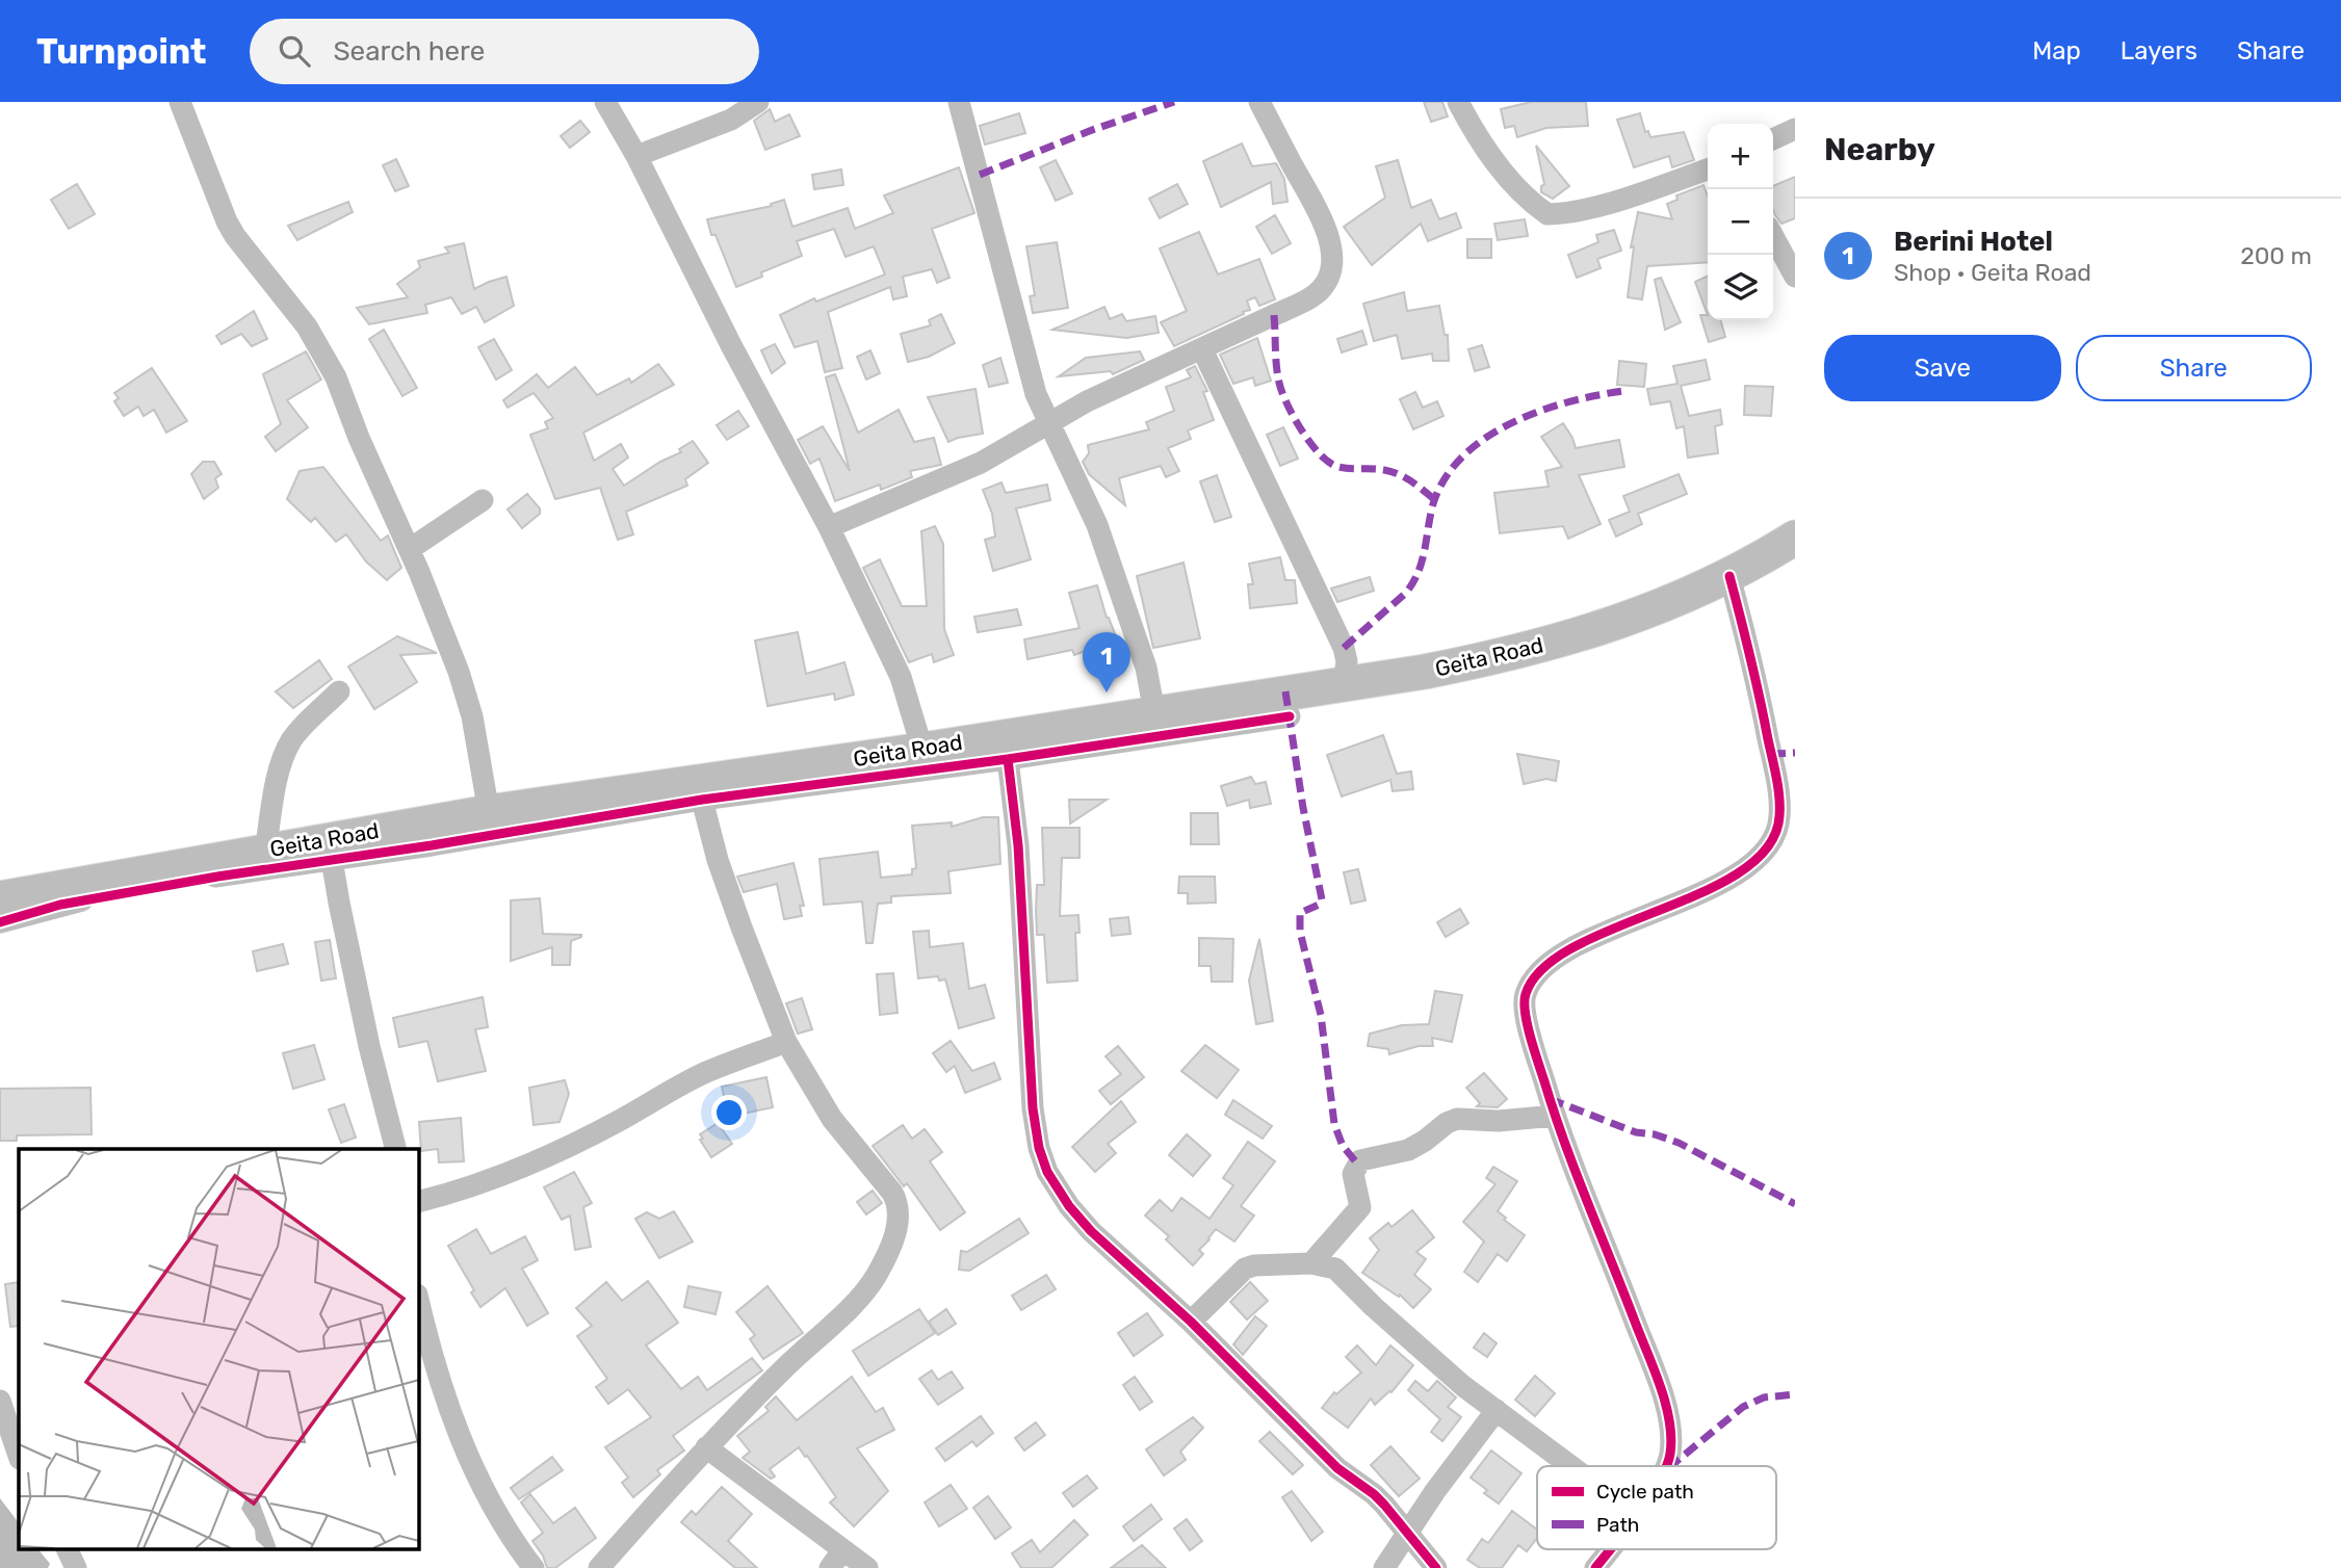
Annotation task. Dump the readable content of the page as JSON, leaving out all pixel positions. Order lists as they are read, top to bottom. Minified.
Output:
{"streets":{"highway":["Geita Road"]},"legend":["Cycle path","Path"],"page":{"header":"Turnpoint","search":"Search here","nav":["Map","Layers","Share"],"heading":"Nearby","map_buttons":["+","−"],"list":[{"mark":"1","name":"Berini Hotel","note":"Shop · Geita Road","value":"200 m"}],"buttons":["Save","Share"],"pins":"1"}}
